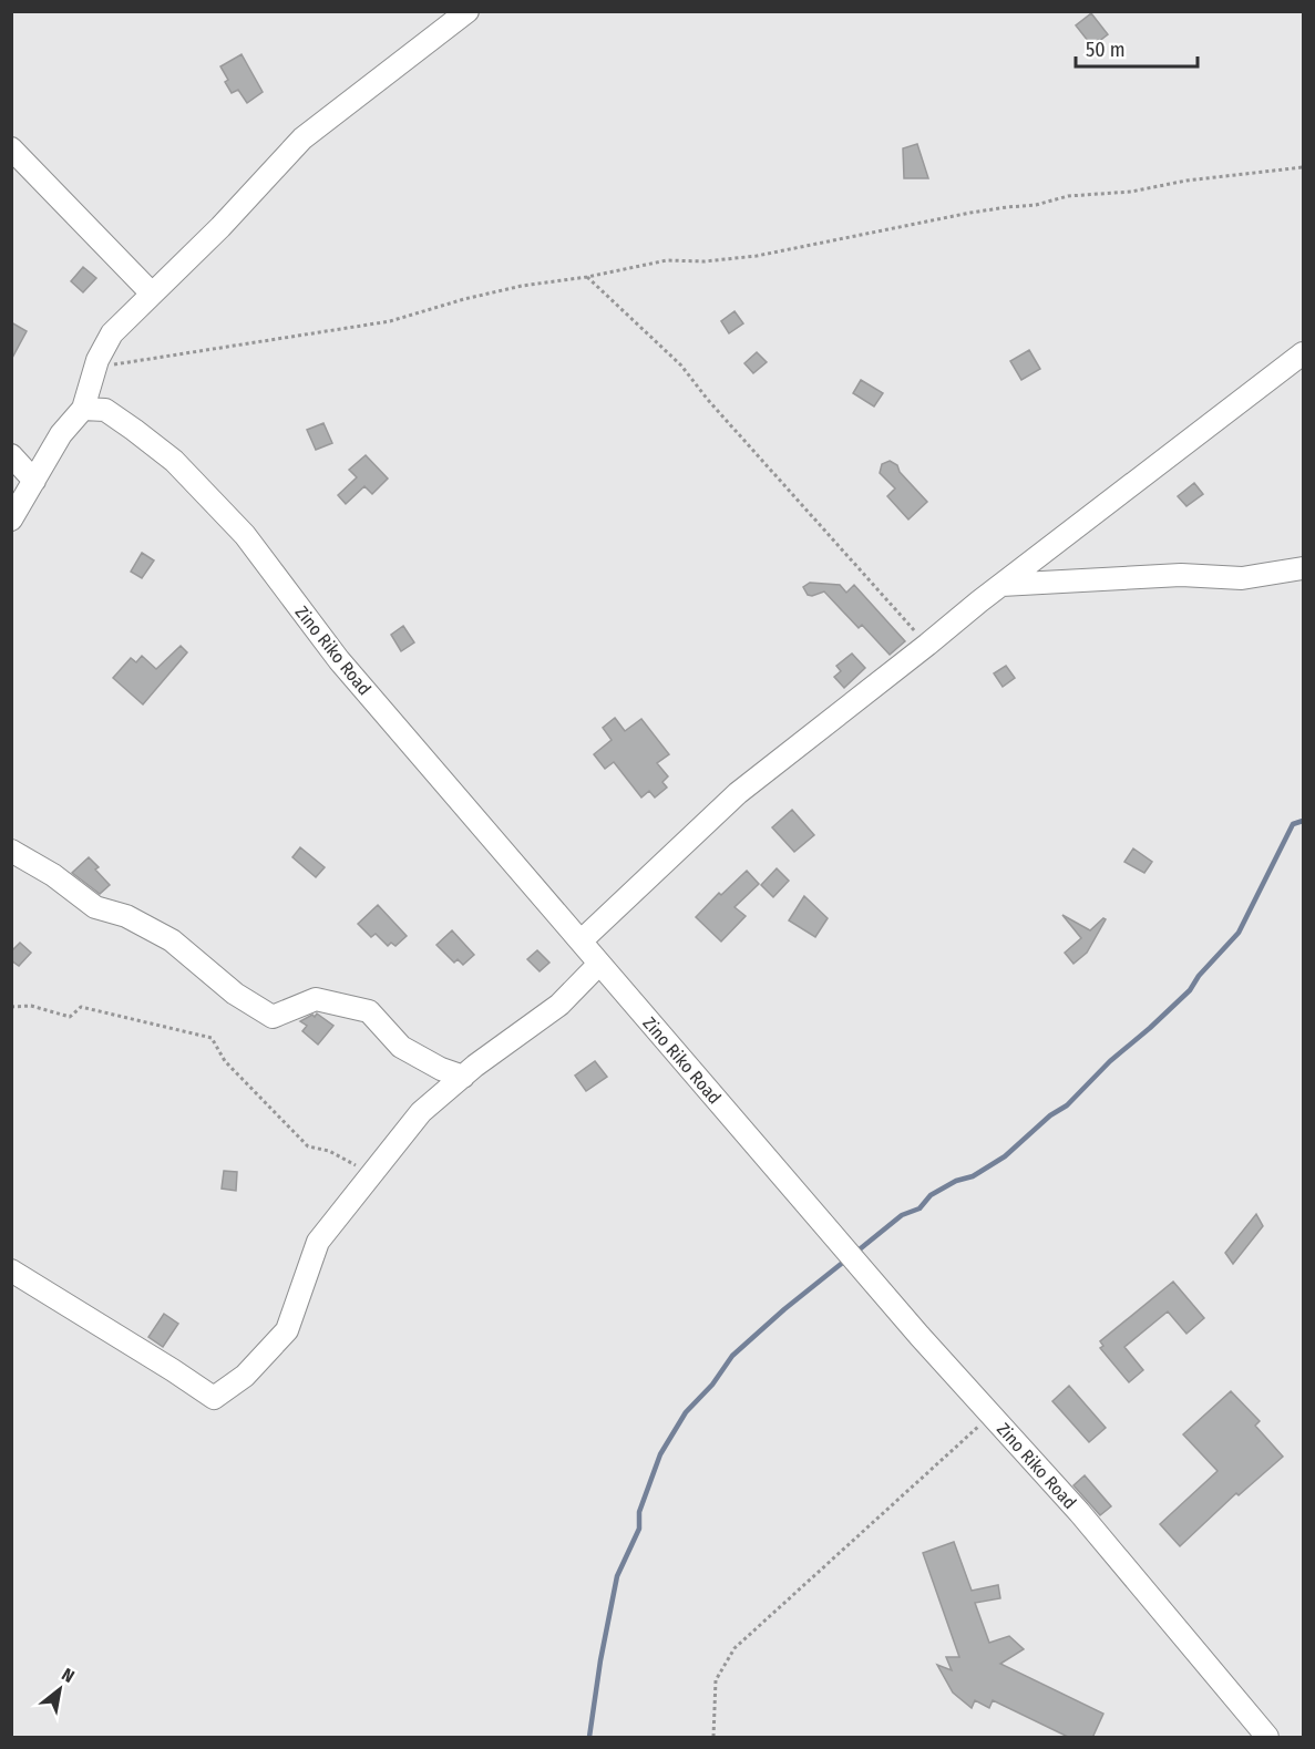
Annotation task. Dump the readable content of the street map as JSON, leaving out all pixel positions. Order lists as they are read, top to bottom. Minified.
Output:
{"streets":{"street":["Zino Riko Road"]},"scale_bar":"50 m","north":"top right"}
